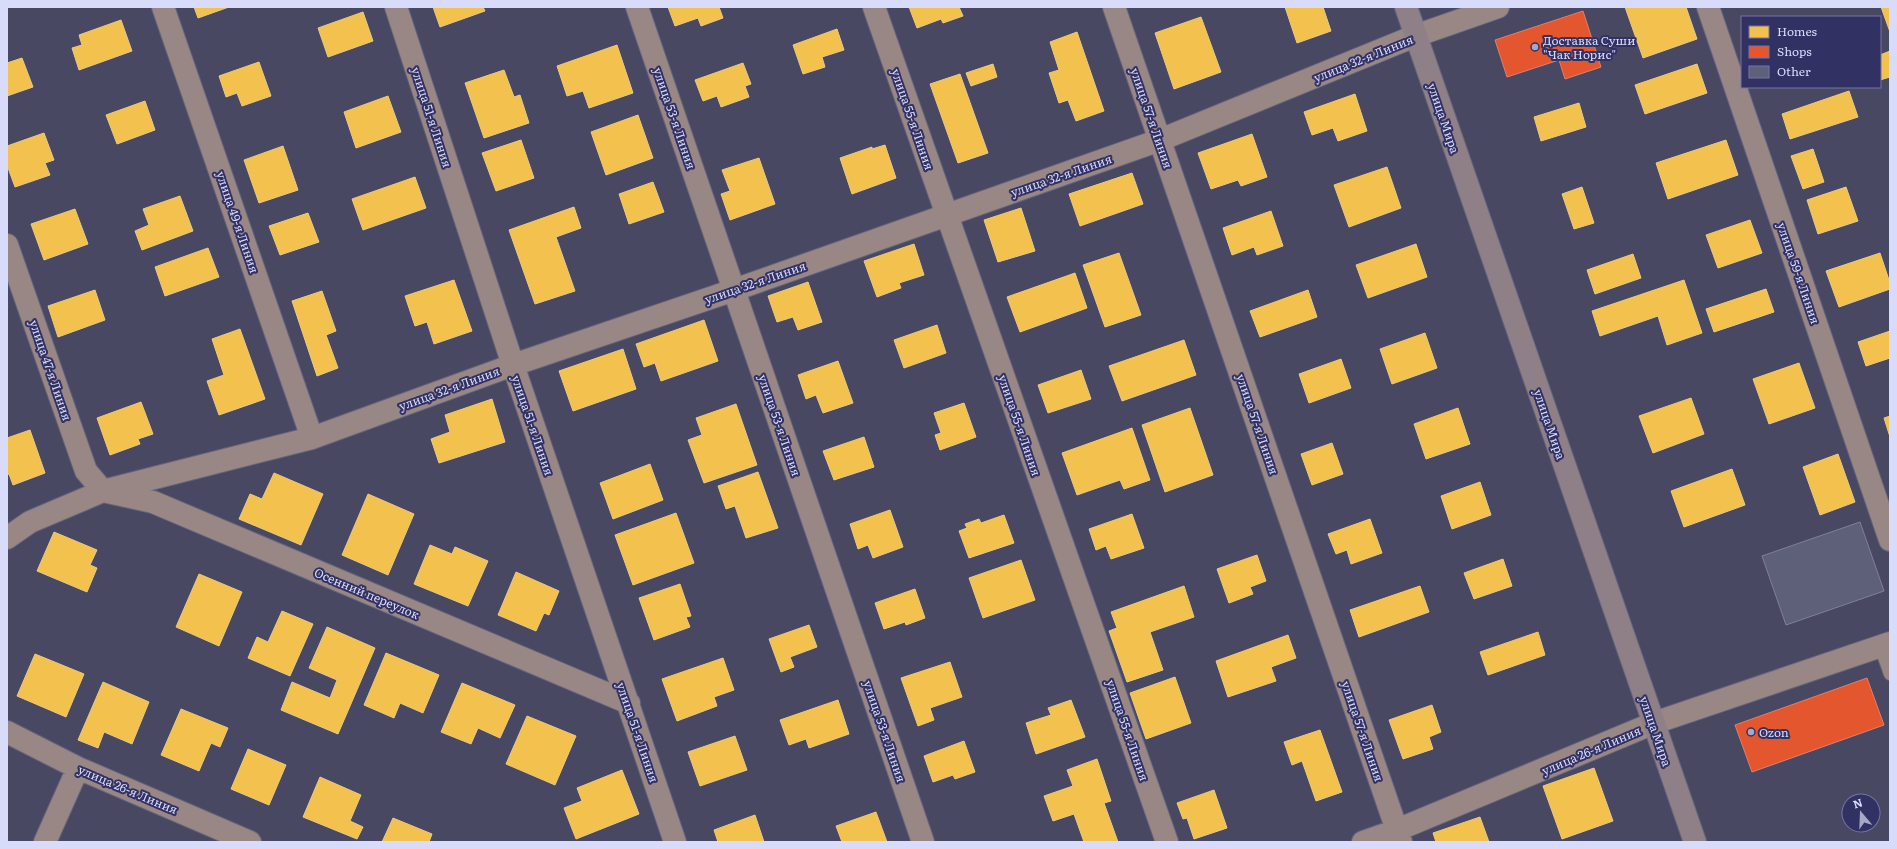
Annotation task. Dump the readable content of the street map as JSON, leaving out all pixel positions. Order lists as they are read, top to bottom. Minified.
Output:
{"streets":{"main road":["улица Мира"],"street":["улица 32-я Линия","улица 51-я Линия","улица 53-я Линия","улица 57-я Линия","улица 55-я Линия","улица 49-я Линия","улица 59-я Линия","улица 47-я Линия","Осенний переулок","улица 26-я Линия"]},"crossings":[["улица 32-я Линия","улица 51-я Линия"],["улица 32-я Линия","улица 53-я Линия"],["улица 32-я Линия","улица 57-я Линия"],["улица 32-я Линия","улица Мира"],["улица 32-я Линия","улица 55-я Линия"],["улица 32-я Линия","улица 49-я Линия"],["улица 32-я Линия","улица 47-я Линия"],["улица 32-я Линия","Осенний переулок"],["улица 51-я Линия","Осенний переулок"],["улица 57-я Линия","улица 26-я Линия"],["улица Мира","улица 26-я Линия"],["улица 47-я Линия","Осенний переулок"]],"places":["Доставка Суши \"Чак Норис\"","Ozon"],"legend":["Homes","Shops","Other"],"north":"top"}
